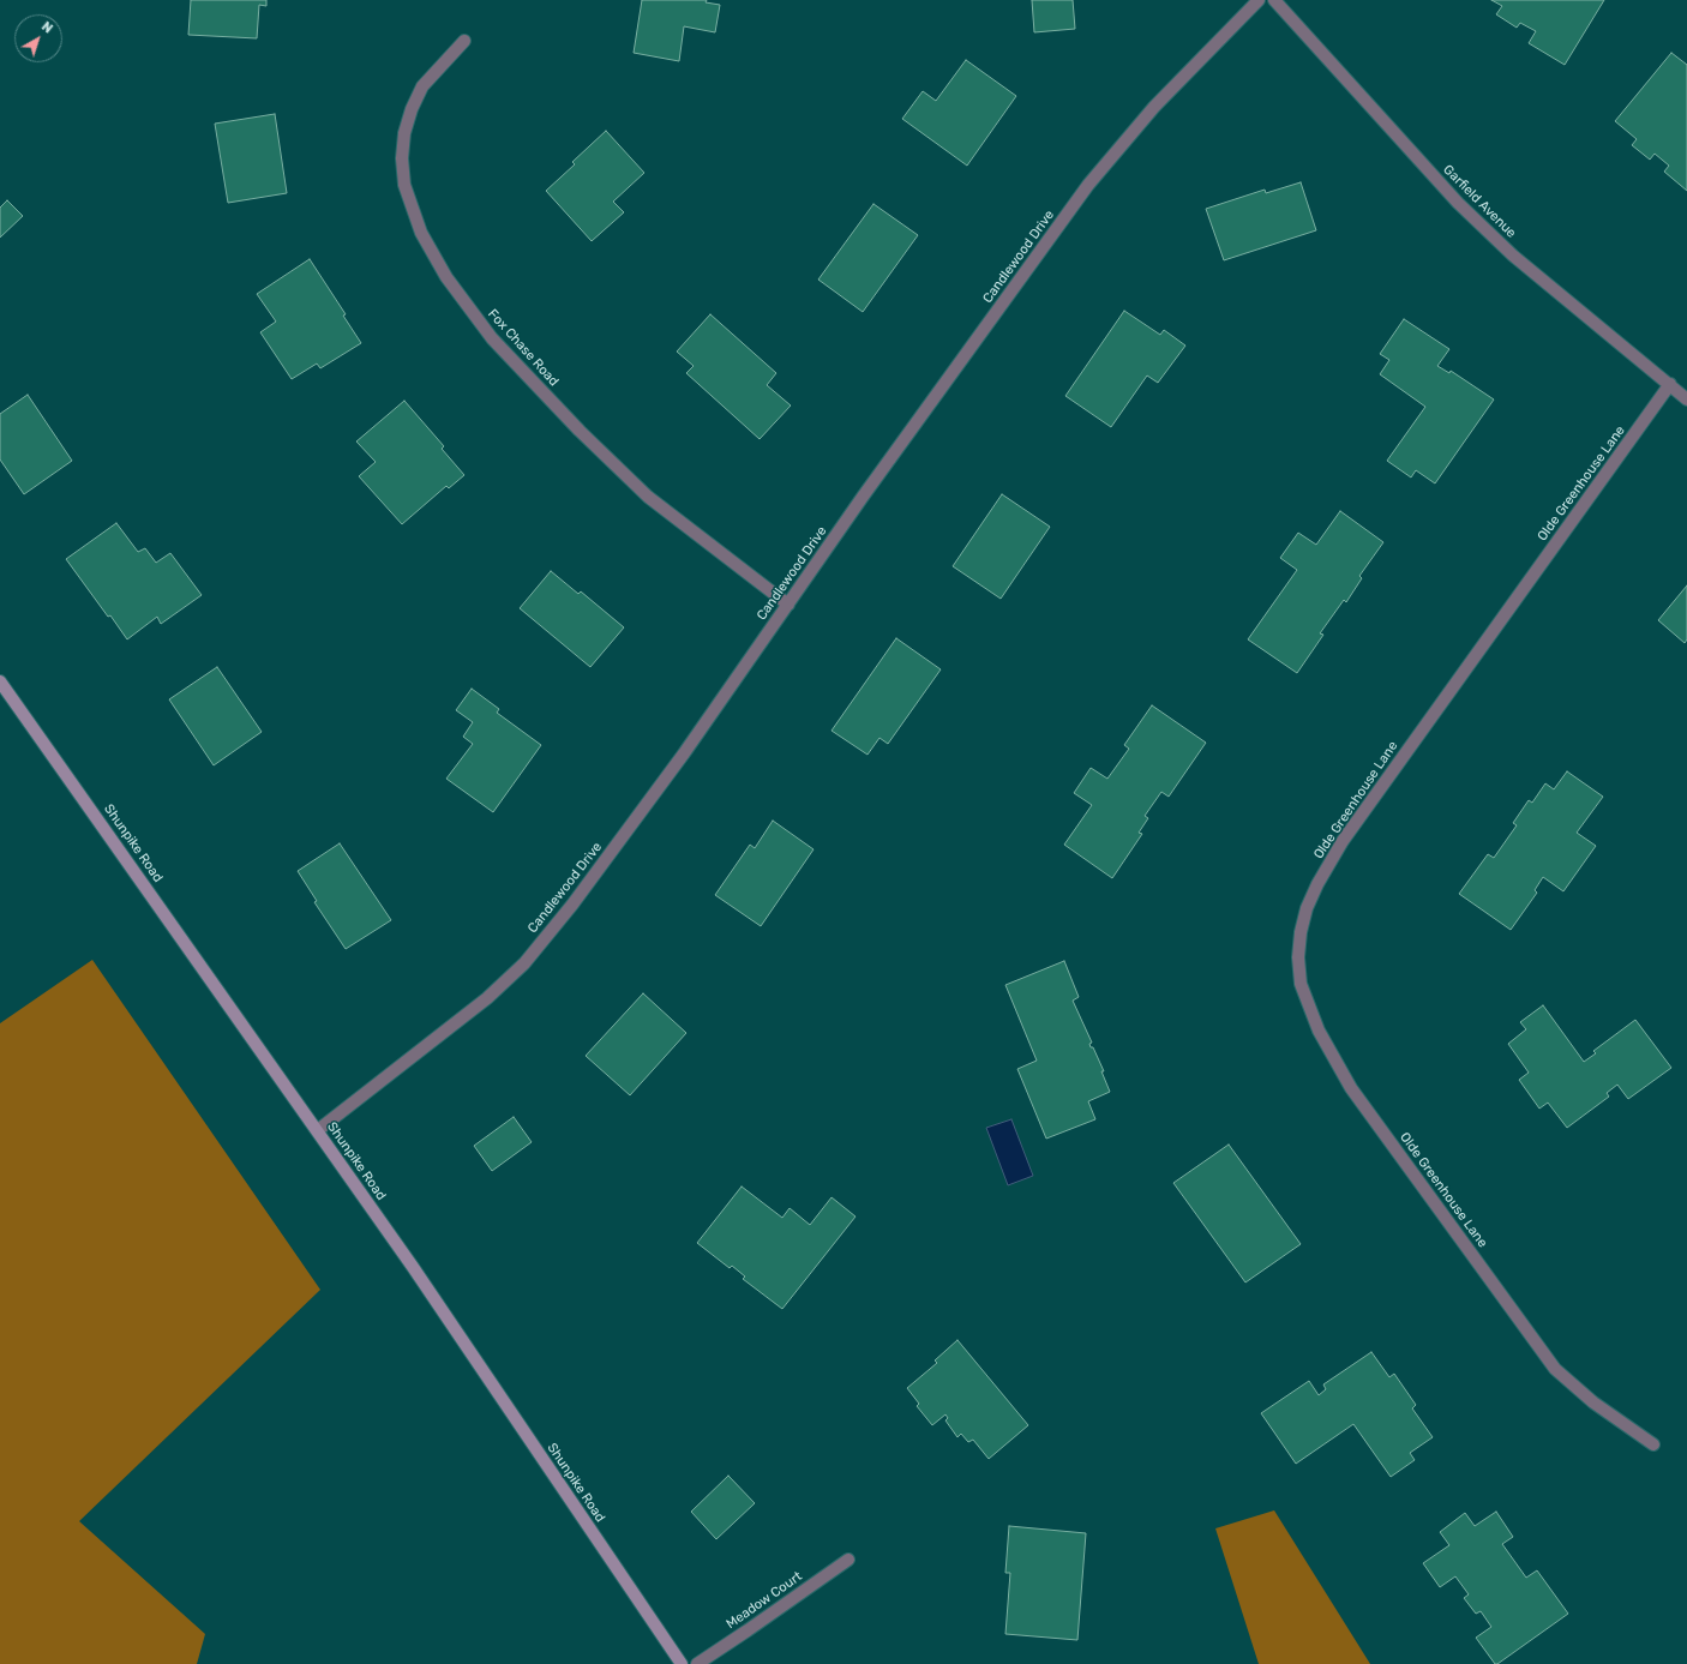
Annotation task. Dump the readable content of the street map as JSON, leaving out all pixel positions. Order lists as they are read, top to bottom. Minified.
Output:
{"streets":{"main road":["Shunpike Road"],"street":["Garfield Avenue","Candlewood Drive","Fox Chase Road","Olde Greenhouse Lane","Meadow Court"]},"crossings":[["Garfield Avenue","Olde Greenhouse Lane"],["Candlewood Drive","Fox Chase Road"],["Candlewood Drive","Shunpike Road"]],"north":"top right"}
